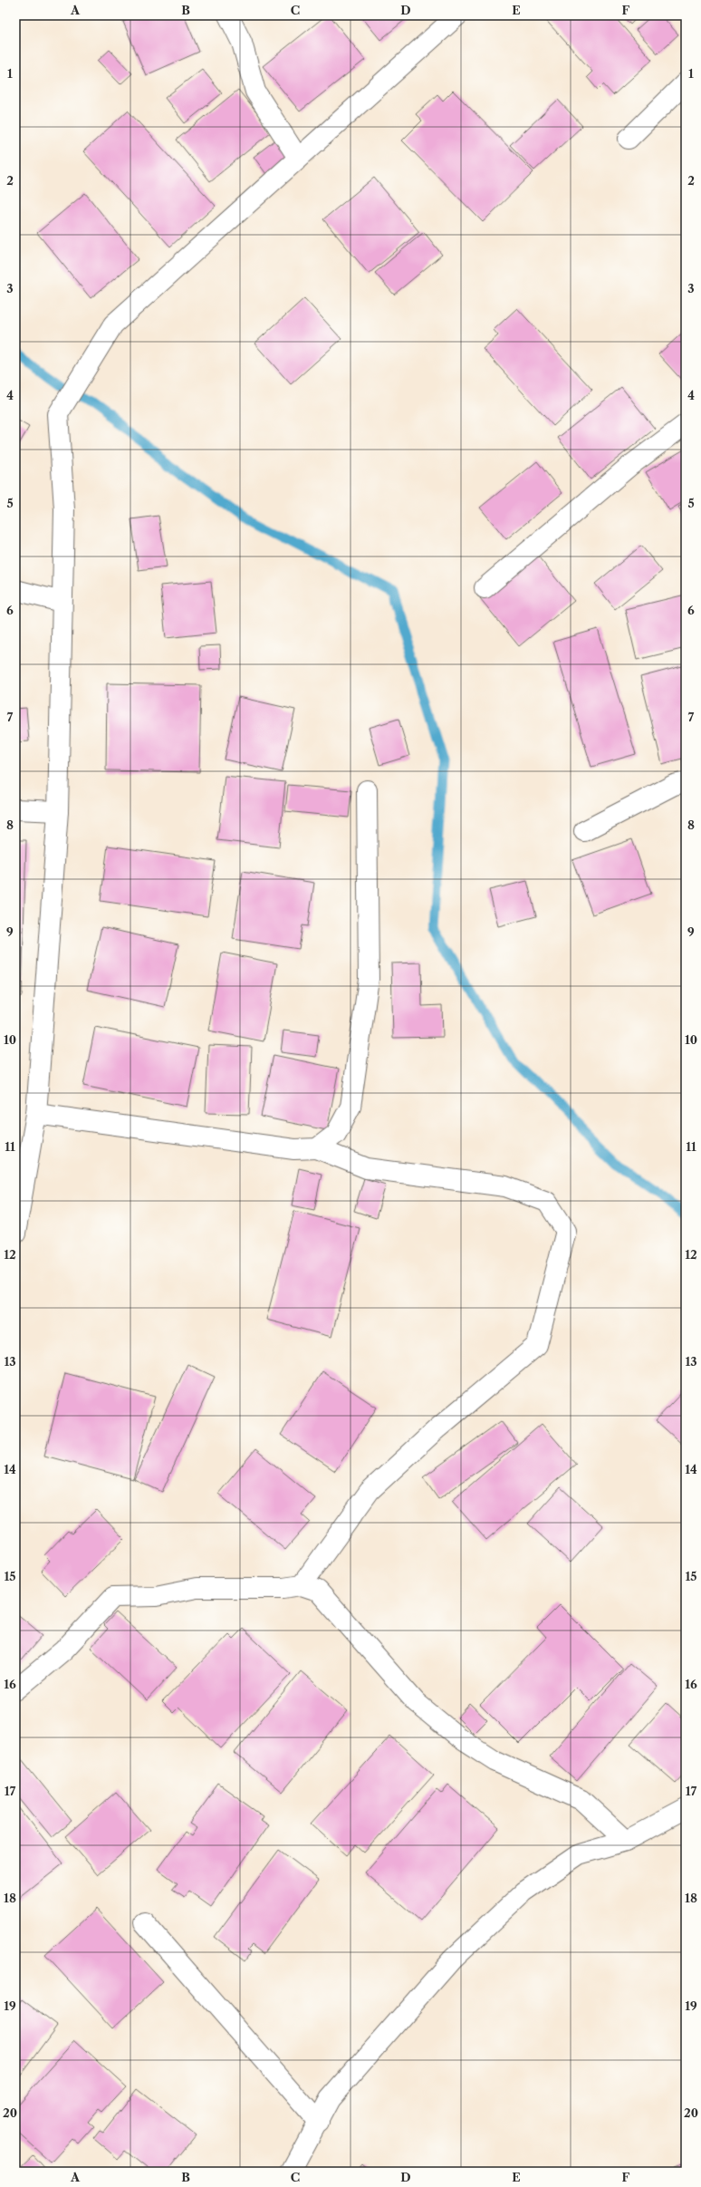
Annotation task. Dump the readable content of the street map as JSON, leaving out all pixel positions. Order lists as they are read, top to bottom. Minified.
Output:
{"grid":{"columns":["A","B","C","D","E","F"],"rows":["1","2","3","4","5","6","7","8","9","10","11","12","13","14","15","16","17","18","19","20"]}}
